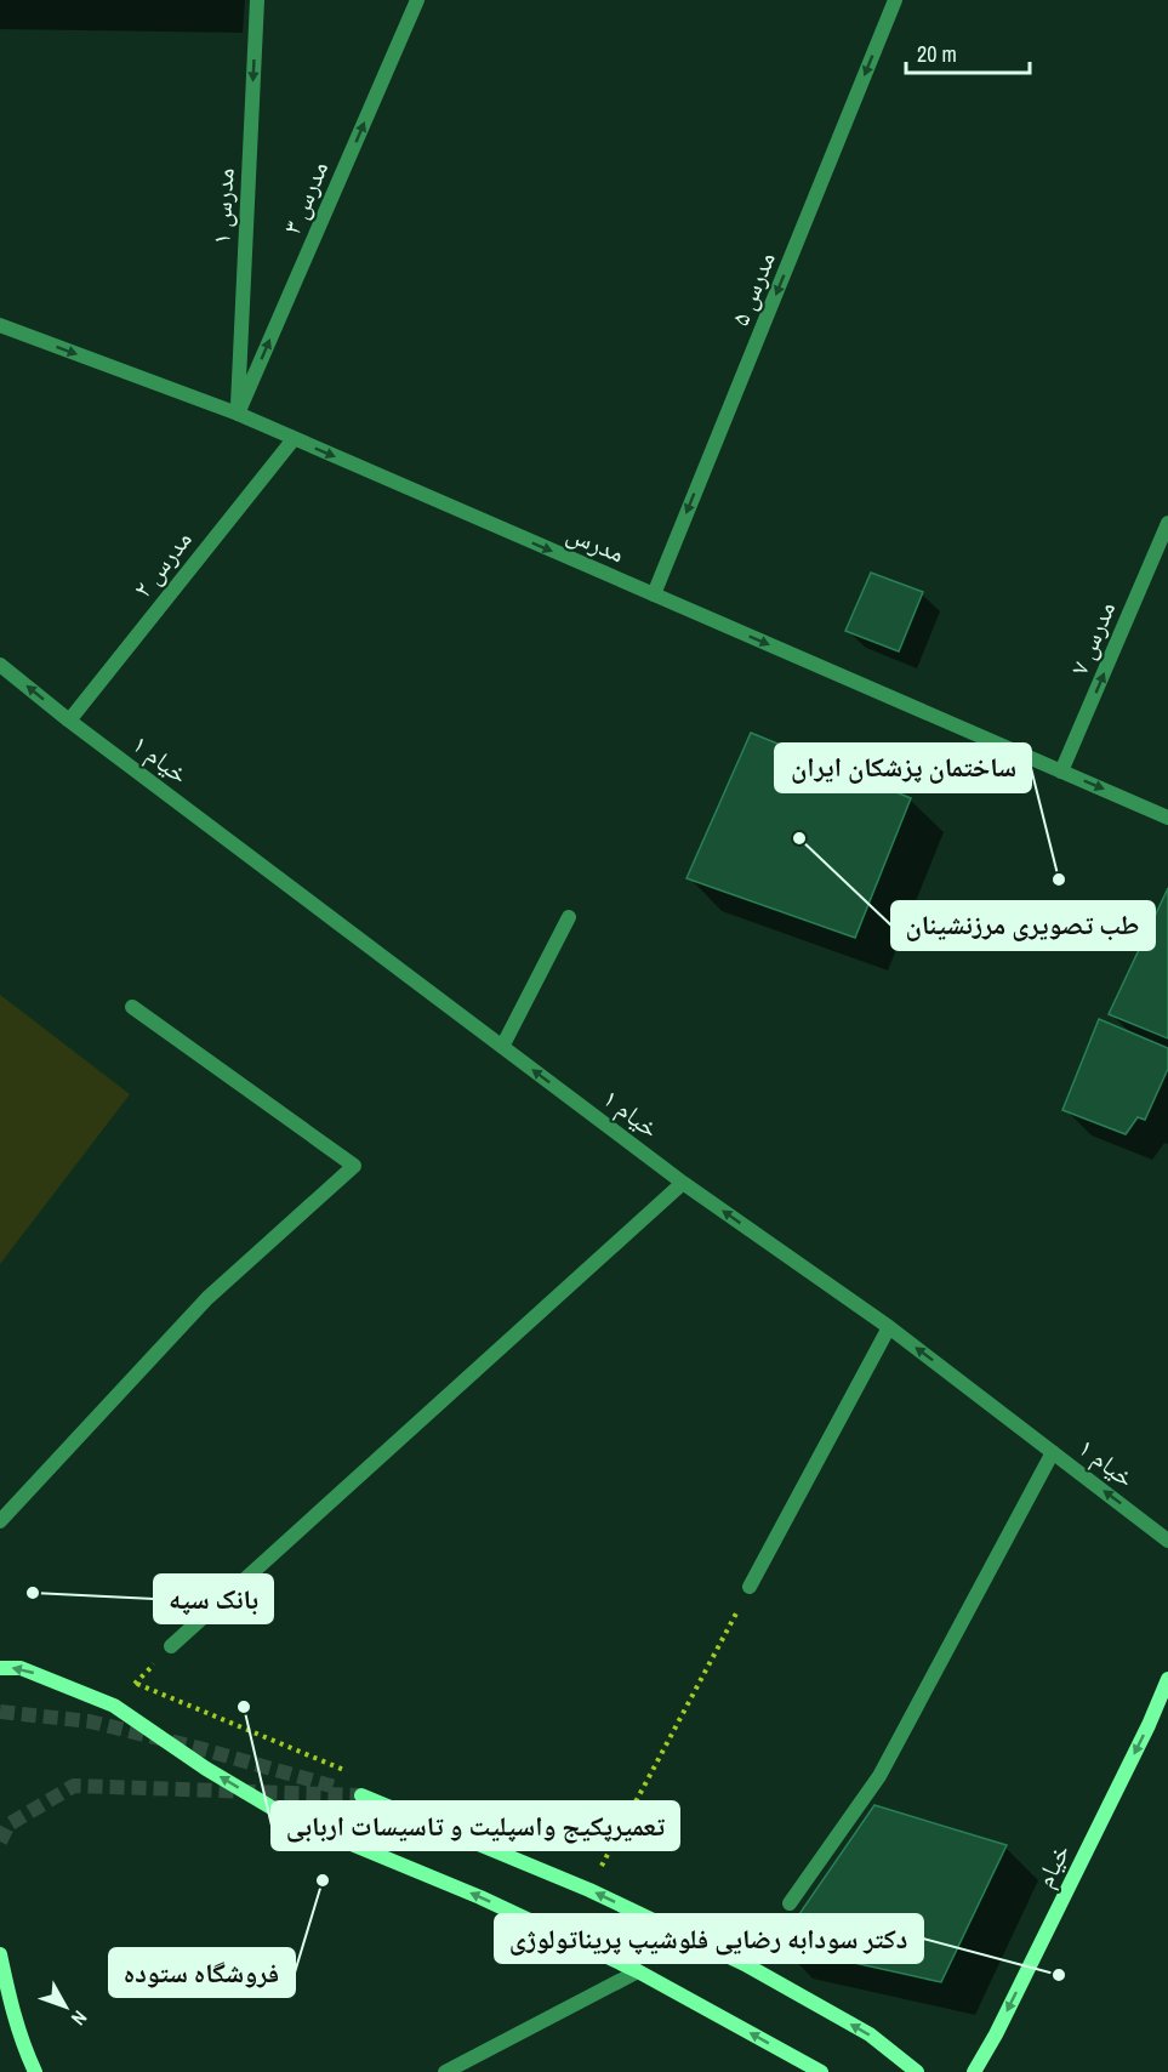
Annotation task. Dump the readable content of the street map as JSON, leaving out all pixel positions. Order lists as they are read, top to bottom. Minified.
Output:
{"streets":{"main road":["خیام"],"street":["مدرس ۳","مدرس ۱","مدرس ۵","مدرس","مدرس ۲","مدرس ۷","خیام ۱"]},"crossings":[["مدرس ۳","مدرس ۱"],["مدرس ۳","مدرس"],["مدرس ۱","مدرس"],["مدرس ۵","مدرس"],["مدرس","مدرس ۲"],["مدرس","مدرس ۷"],["مدرس ۲","خیام ۱"]],"one_way":["مدرس ۳","مدرس ۱","مدرس ۵","مدرس","مدرس ۷","خیام ۱","خیام"],"places":["طب تصویری مرزنشینان","ساختمان پزشکان ایران","بانک سپه","تعمیرپکیج واسپلیت و تاسیسات اربابی","فروشگاه ستوده","دکتر سودابه رضایی فلوشیپ پریناتولوژی"],"scale_bar":"20 m","north":"bottom right"}
